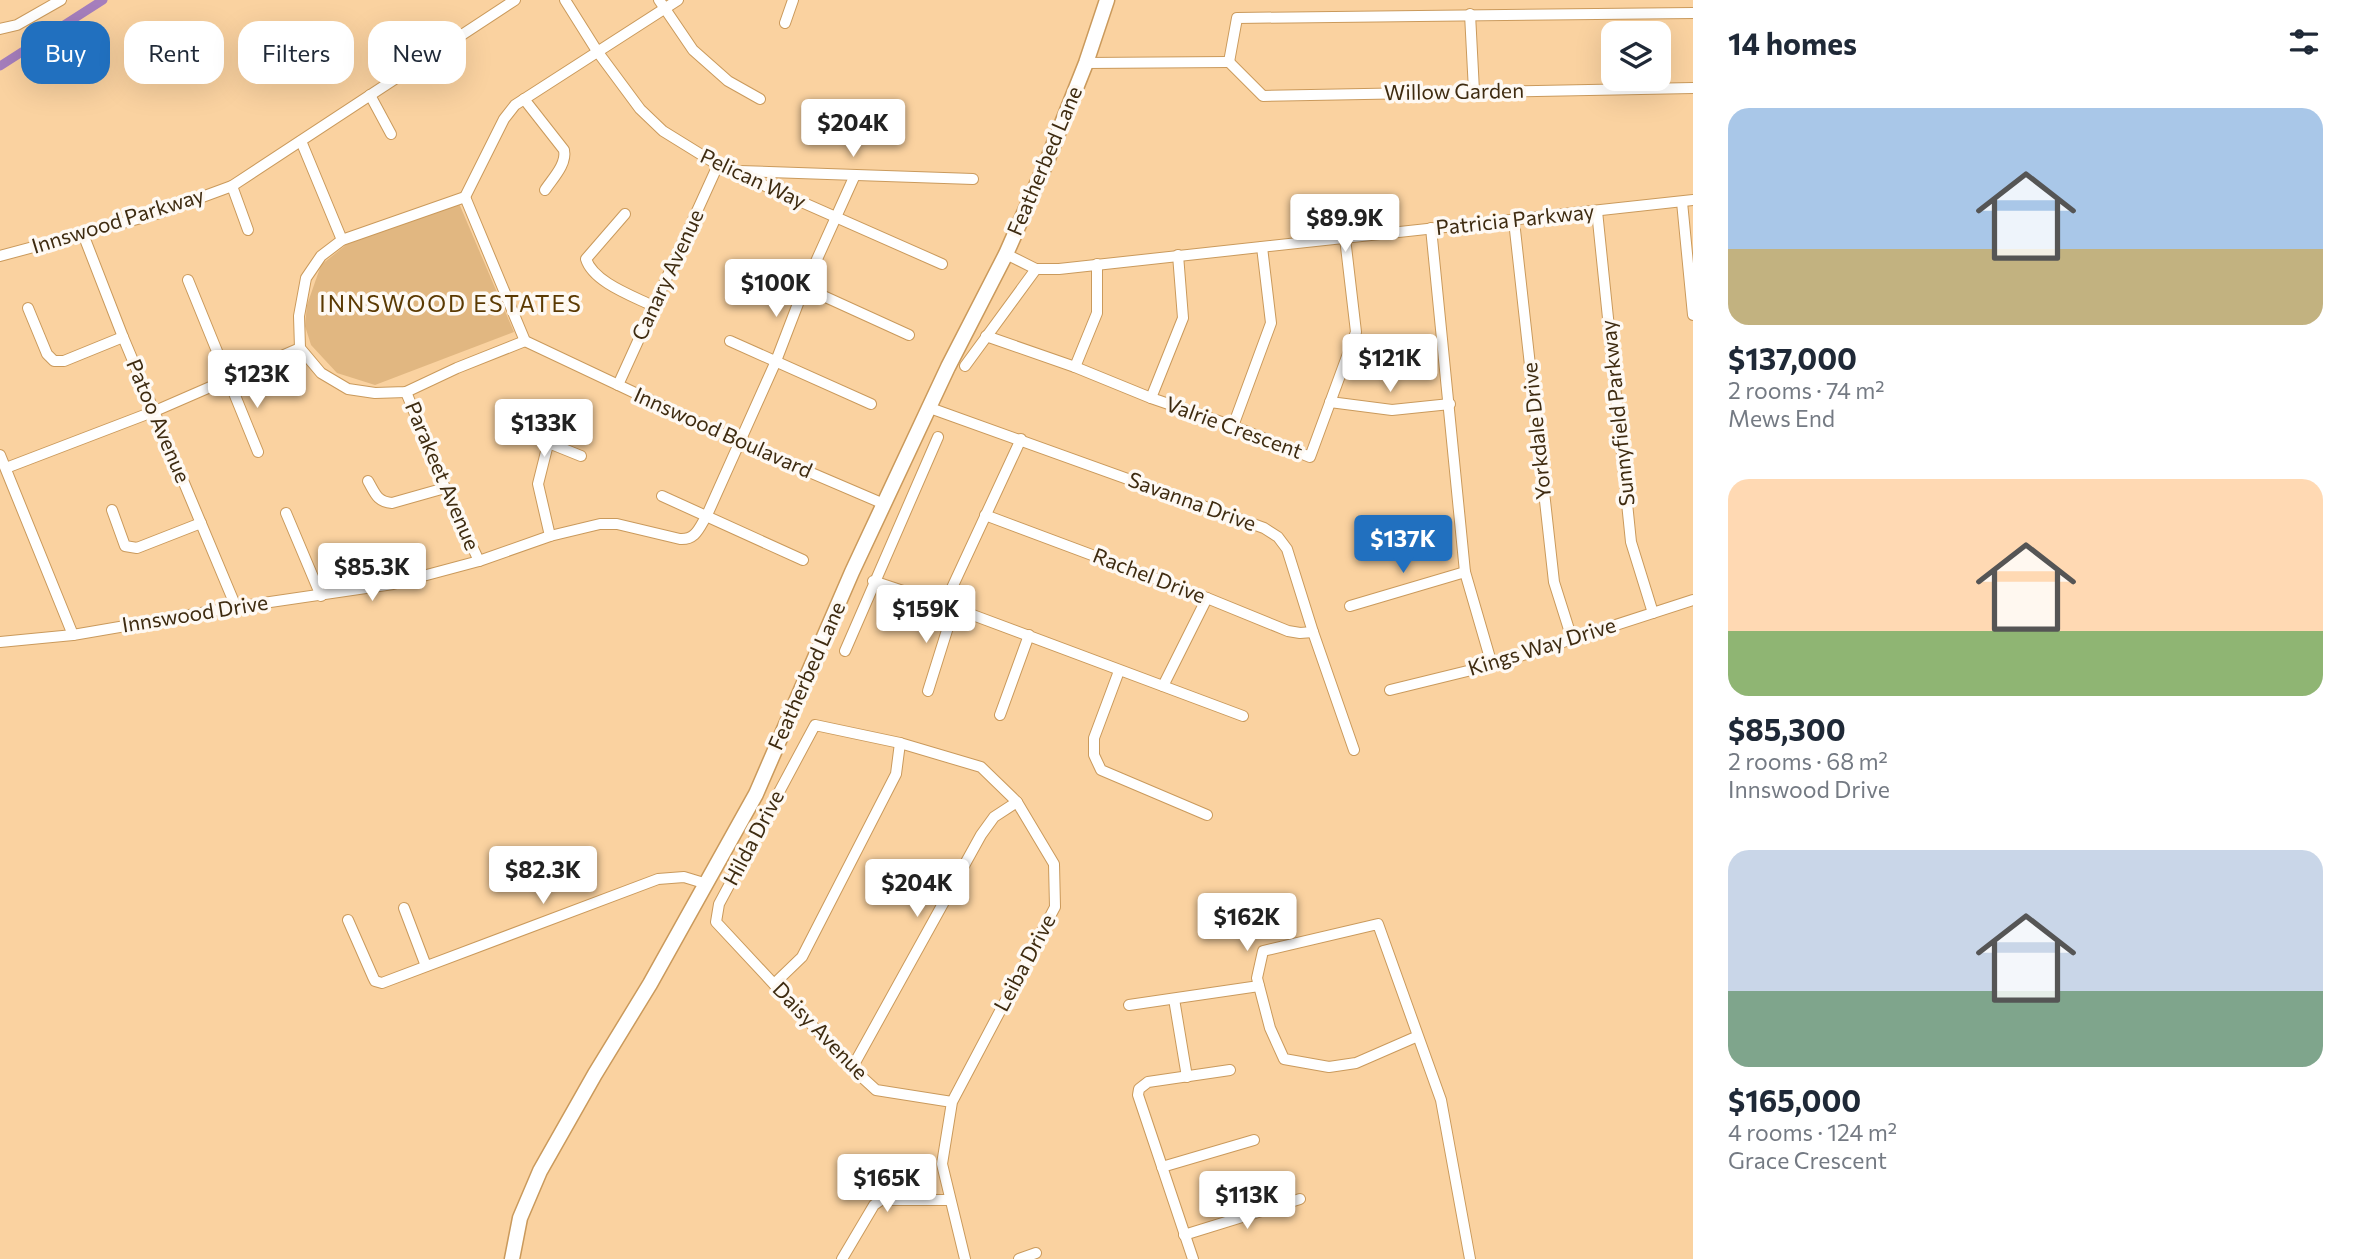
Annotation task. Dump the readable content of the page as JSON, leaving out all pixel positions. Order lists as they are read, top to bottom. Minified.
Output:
{"streets":{"main road":["Featherbed Lane"],"street":["Willow Garden","Pelican Way","Patricia Parkway","Innswood Parkway","Canary Avenue","Sunnyfield Parkway","Patoo Avenue","Valrie Crescent","Yorkdale Drive","Innswood Boulavard","Parakeet Avenue","Savanna Drive","Rachel Drive","Innswood Drive","Kings Way Drive","Hilda Drive","Leiba Drive","Daisy Avenue"]},"crossings":[["Featherbed Lane","Patricia Parkway"],["Featherbed Lane","Innswood Boulavard"],["Featherbed Lane","Savanna Drive"],["Pelican Way","Canary Avenue"],["Pelican Way","Innswood Drive"],["Patricia Parkway","Sunnyfield Parkway"],["Patricia Parkway","Valrie Crescent"],["Patricia Parkway","Yorkdale Drive"],["Innswood Parkway","Patoo Avenue"],["Canary Avenue","Innswood Boulavard"],["Sunnyfield Parkway","Kings Way Drive"],["Patoo Avenue","Innswood Drive"],["Yorkdale Drive","Kings Way Drive"],["Innswood Boulavard","Parakeet Avenue"],["Innswood Boulavard","Innswood Drive"],["Parakeet Avenue","Innswood Drive"],["Savanna Drive","Rachel Drive"],["Hilda Drive","Leiba Drive"],["Hilda Drive","Daisy Avenue"],["Leiba Drive","Daisy Avenue"]],"districts":["INNSWOOD ESTATES"],"page":{"heading":"14 homes","chip":["Buy","Rent","Filters","New"],"list":[{"name":"$137,000","note":"2 rooms · 74 m² · Mews End"},{"name":"$85,300","note":"2 rooms · 68 m² · Innswood Drive"},{"name":"$165,000","note":"4 rooms · 124 m² · Grace Crescent"}],"price":["$204K","$89.9K","$100K","$121K","$123K","$133K","$137K","$85.3K","$159K","$82.3K","$204K","$162K","$165K","$113K"]}}
